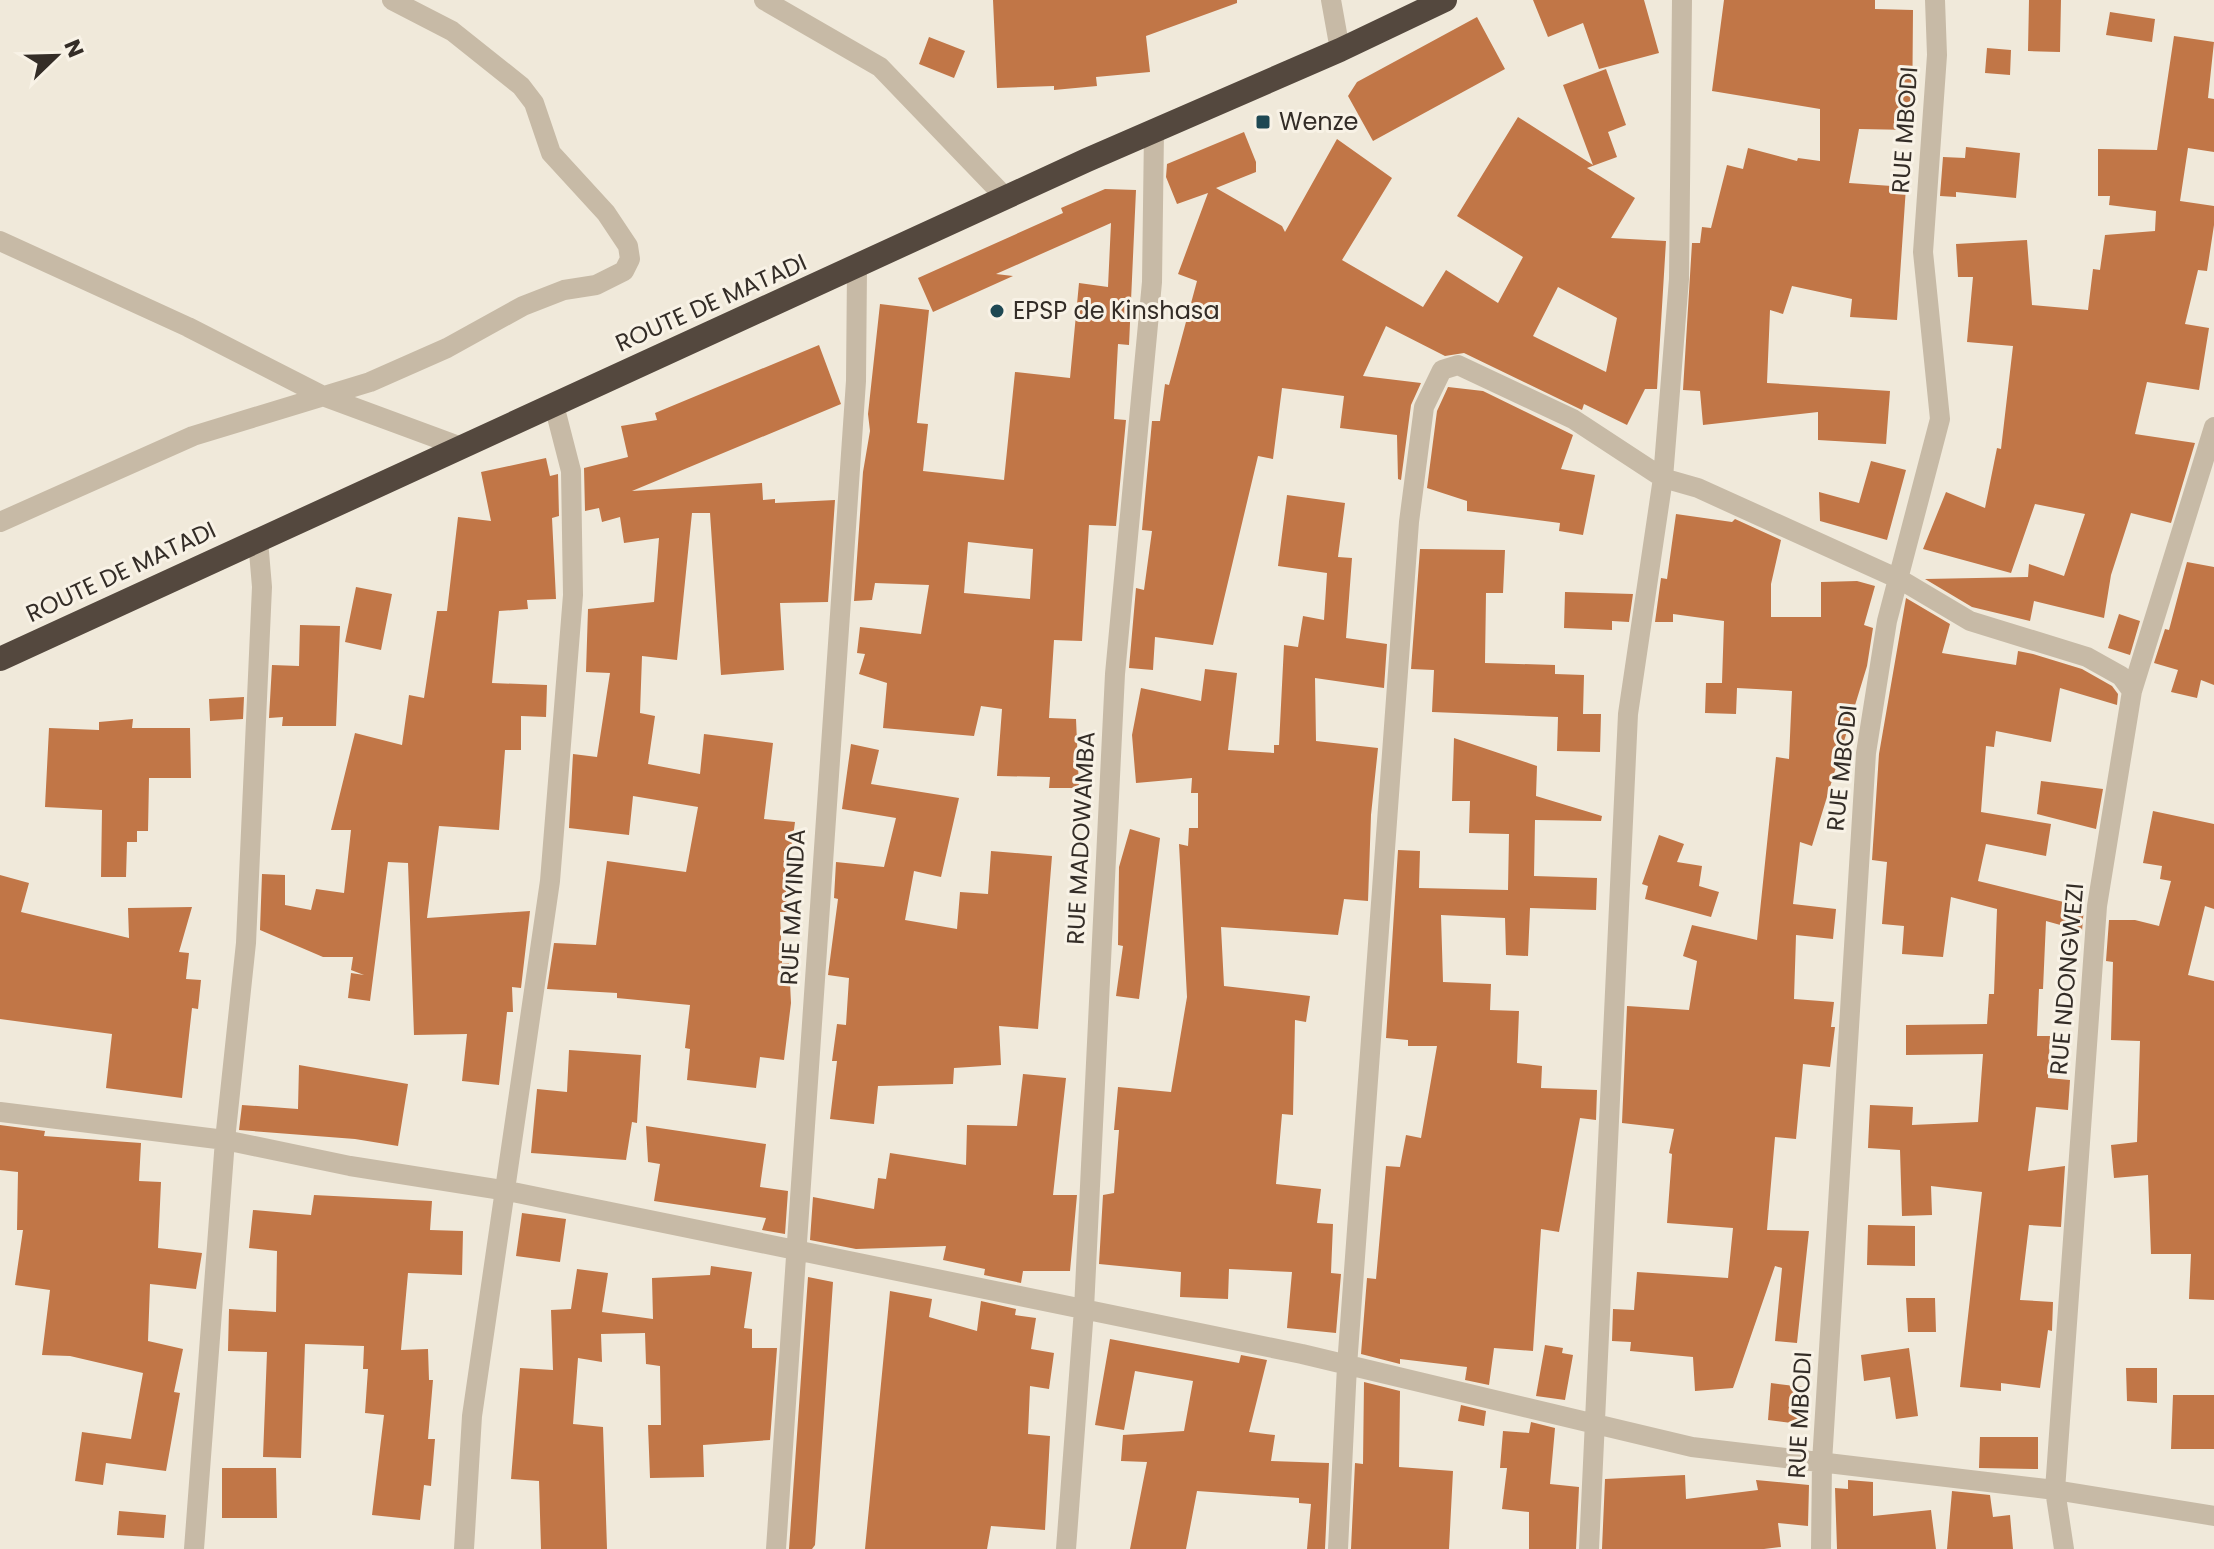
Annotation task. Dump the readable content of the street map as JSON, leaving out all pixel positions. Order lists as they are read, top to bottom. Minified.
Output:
{"streets":{"highway":["ROUTE DE MATADI"],"street":["RUE MBODI","RUE MADOWAMBA","RUE MAYINDA","RUE NDONGWEZI"]},"crossings":[["ROUTE DE MATADI","RUE MADOWAMBA"],["ROUTE DE MATADI","RUE MAYINDA"]],"places":{"transit":["Wenze"],"other":["EPSP de Kinshasa"]},"north":"top right"}
